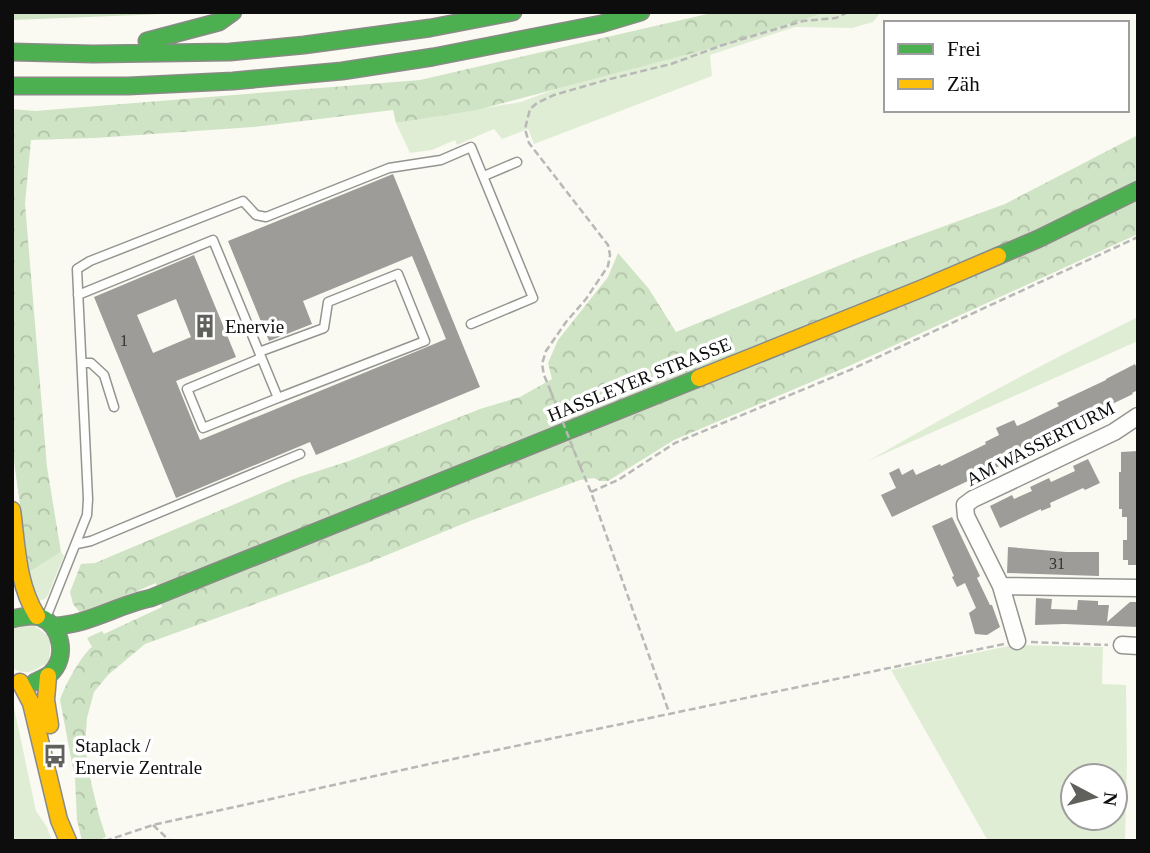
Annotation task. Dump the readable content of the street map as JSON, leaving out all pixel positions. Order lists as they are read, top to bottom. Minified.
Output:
{"streets":{"main road":["HASSLEYER STRASSE"],"street":["AM WASSERTURM"]},"places":{"building":["Enervie"],"bus stop":["Staplack / Enervie Zentrale"]},"house_numbers":["1","31"],"legend":["Frei","Zäh"],"north":"right"}
